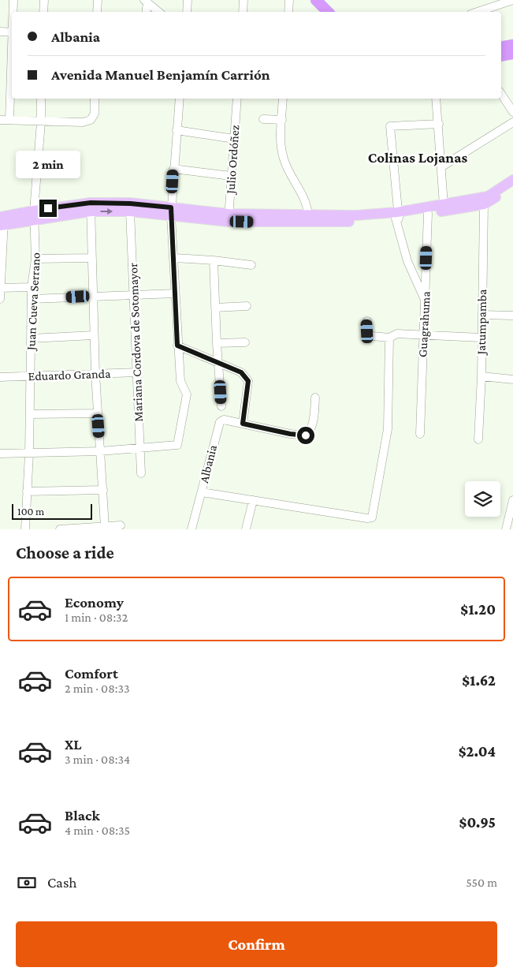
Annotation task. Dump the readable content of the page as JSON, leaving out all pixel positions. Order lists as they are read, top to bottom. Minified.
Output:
{"streets":{"street":["Julio Ordóñez","Juan Cueva Serrano","Jatumpamba","Guagrahuma","Mariana Cordova de Sotomayor","Eduardo Granda","Albania"]},"crossings":[["Juan Cueva Serrano","Eduardo Granda"],["Mariana Cordova de Sotomayor","Eduardo Granda"]],"districts":["Colinas Lojanas"],"scale_bar":"100 m","page":{"banner":["Albania","Avenida Manuel Benjamín Carrión"],"bubble":"2 min","scale":"100 m","heading":"Choose a ride","list":[{"name":"Economy","note":"1 min · 08:32","value":"$1.20"},{"name":"Comfort","note":"2 min · 08:33","value":"$1.62"},{"name":"XL","note":"3 min · 08:34","value":"$2.04"},{"name":"Black","note":"4 min · 08:35","value":"$0.95"}],"pay":["Cash","550 m"],"buttons":"Confirm"}}
